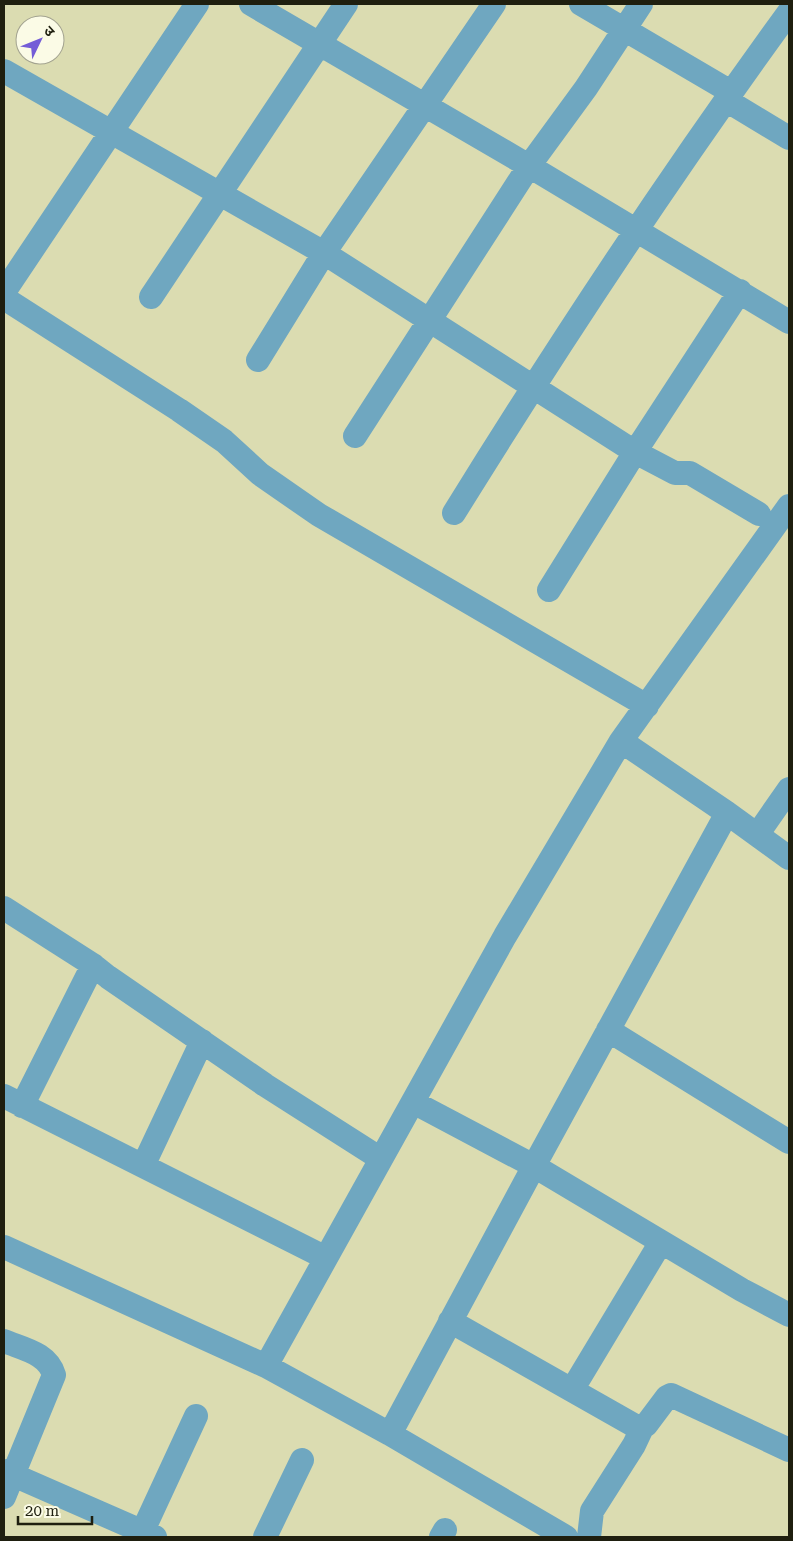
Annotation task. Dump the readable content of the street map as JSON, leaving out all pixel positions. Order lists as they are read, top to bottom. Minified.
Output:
{"scale_bar":"20 m","north":"top right"}
